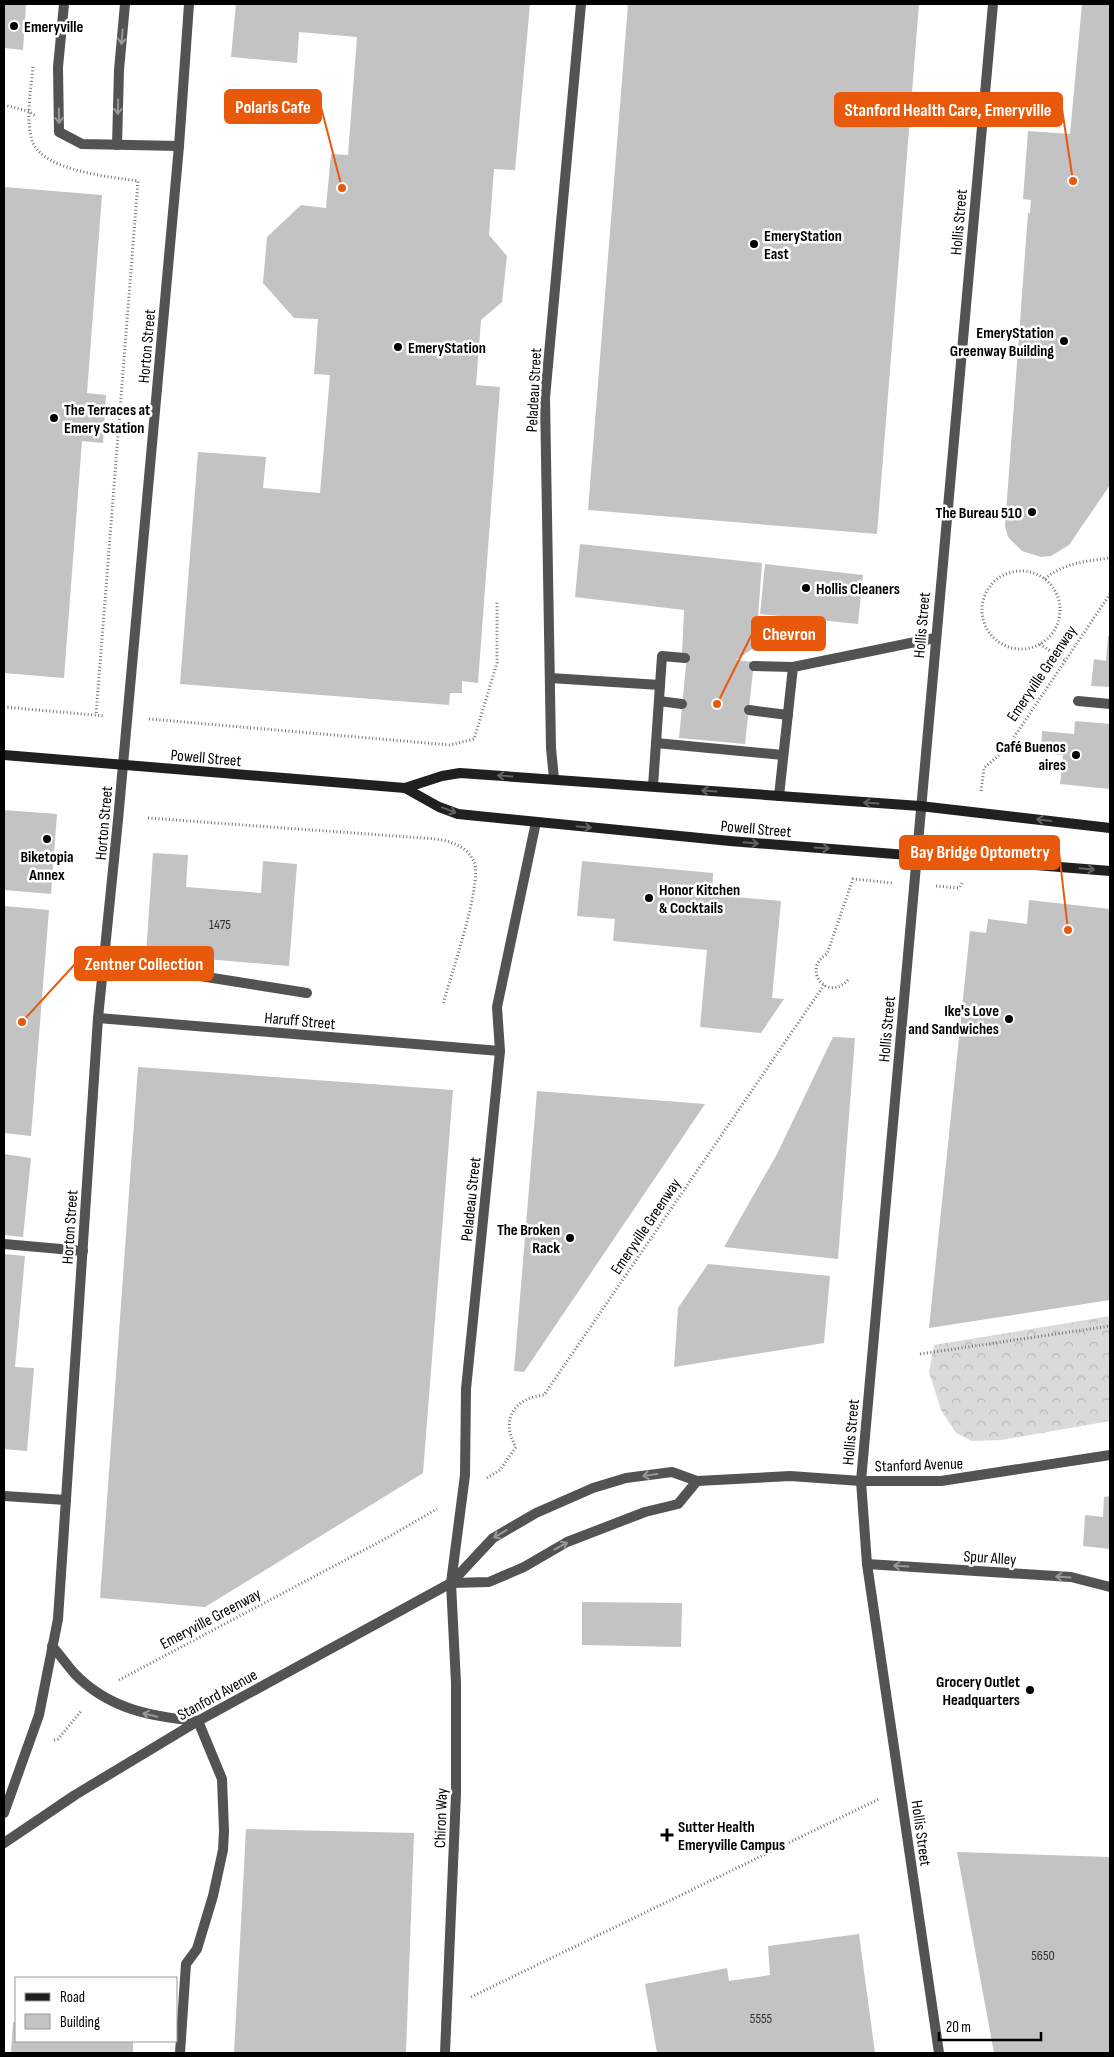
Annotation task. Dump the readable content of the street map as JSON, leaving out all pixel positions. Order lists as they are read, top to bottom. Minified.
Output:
{"streets":{"main road":["Powell Street"],"street":["Hollis Street","Horton Street","Peladeau Street","Haruff Street","Stanford Avenue","Spur Alley","Chiron Way"],"path":["Emeryville Greenway"]},"crossings":[["Hollis Street","Powell Street"],["Hollis Street","Stanford Avenue"],["Hollis Street","Spur Alley"],["Horton Street","Emeryville Greenway"],["Horton Street","Haruff Street"],["Peladeau Street","Powell Street"],["Peladeau Street","Haruff Street"],["Peladeau Street","Stanford Avenue"],["Peladeau Street","Chiron Way"],["Stanford Avenue","Chiron Way"]],"one_way":["Spur Alley"],"places":{"other":["Emeryville","Stanford Health Care, Emeryville","Polaris Cafe","EmeryStation East","EmeryStation Greenway Building","EmeryStation","The Terraces at Emery Station","The Bureau 510","Hollis Cleaners","Chevron","Café Buenos aires","Biketopia Annex","Honor Kitchen & Cocktails","Bay Bridge Optometry","Ike's Love and Sandwiches","Zentner Collection","The Broken Rack","Grocery Outlet Headquarters"],"health":["Sutter Health Emeryville Campus"]},"house_numbers":["1475","5650","5555"],"legend":["Road","Building"],"scale_bar":"20 m"}
